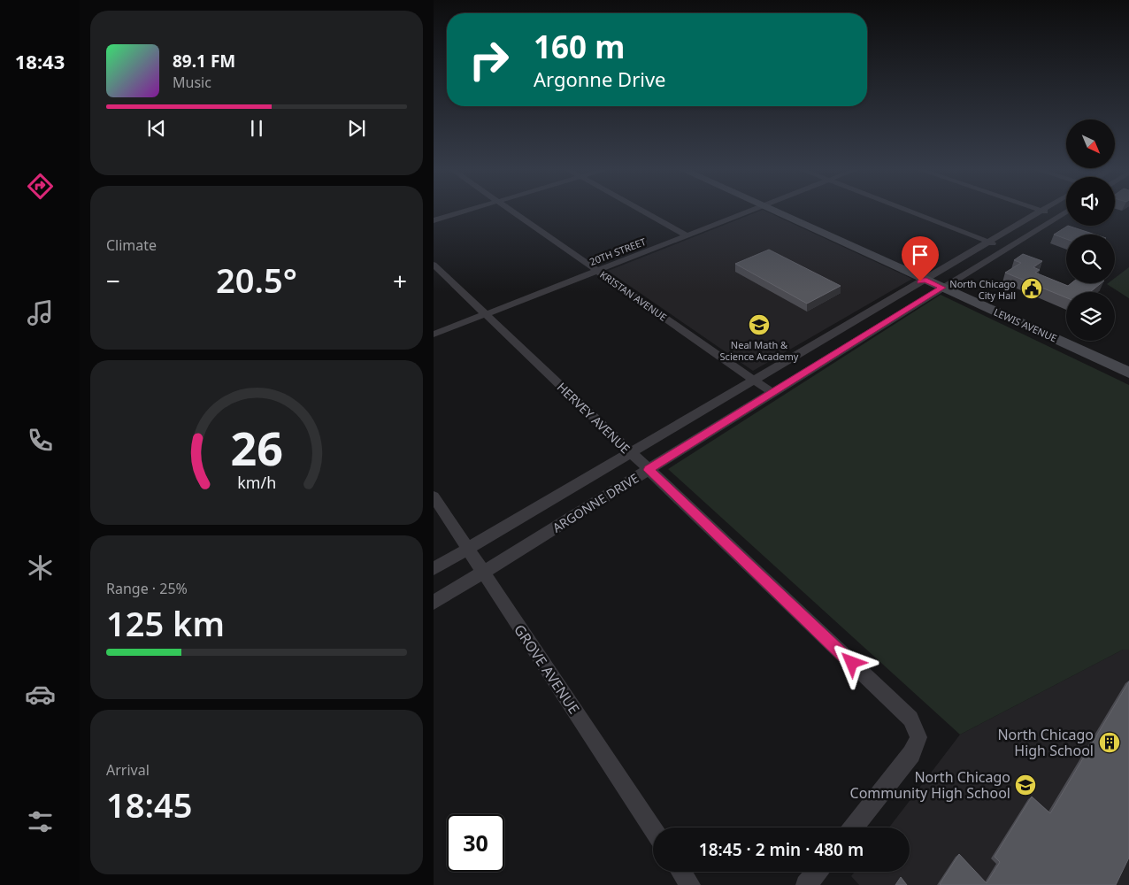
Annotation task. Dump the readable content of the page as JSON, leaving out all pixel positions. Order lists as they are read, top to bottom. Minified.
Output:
{"streets":{"main road":["LEWIS AVENUE"],"street":["20TH STREET","KRISTAN AVENUE","HERVEY AVENUE","ARGONNE DRIVE","GROVE AVENUE"]},"crossings":[["20TH STREET","KRISTAN AVENUE"],["20TH STREET","HERVEY AVENUE"],["KRISTAN AVENUE","ARGONNE DRIVE"],["LEWIS AVENUE","ARGONNE DRIVE"],["HERVEY AVENUE","ARGONNE DRIVE"],["ARGONNE DRIVE","GROVE AVENUE"]],"places":{"public building":["North Chicago City Hall"],"school or university":["Neal Math & Science Academy","North Chicago Community High School"],"building":["North Chicago High School"]},"north":"bottom right","page":{"tabs":"18:43","turn":["160 m","Argonne Drive"],"song":["89.1 FM","Music"],"tile":["Climate",["Range · 25%","125 km"],["Arrival","18:45"]],"heat":["−","20.5°","+"],"limit":"30","trip":"18:45 · 2 min · 480 m","gauge":["26","km/h"]}}
